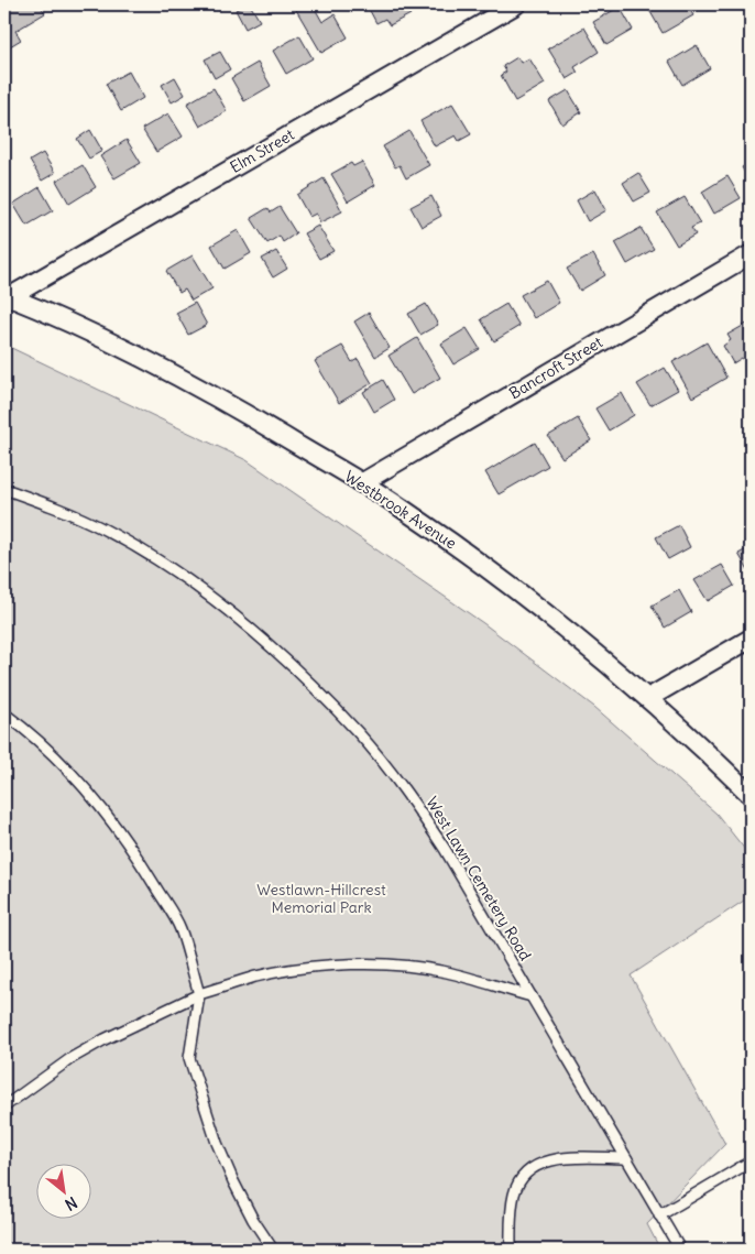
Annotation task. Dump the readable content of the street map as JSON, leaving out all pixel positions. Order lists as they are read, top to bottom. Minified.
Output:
{"streets":{"street":["Elm Street","Bancroft Street","Westbrook Avenue"],"lane":["West Lawn Cemetery Road"]},"crossings":[["Elm Street","Westbrook Avenue"],["Bancroft Street","Westbrook Avenue"]],"parks":["Westlawn-Hillcrest Memorial Park"],"north":"bottom right"}
